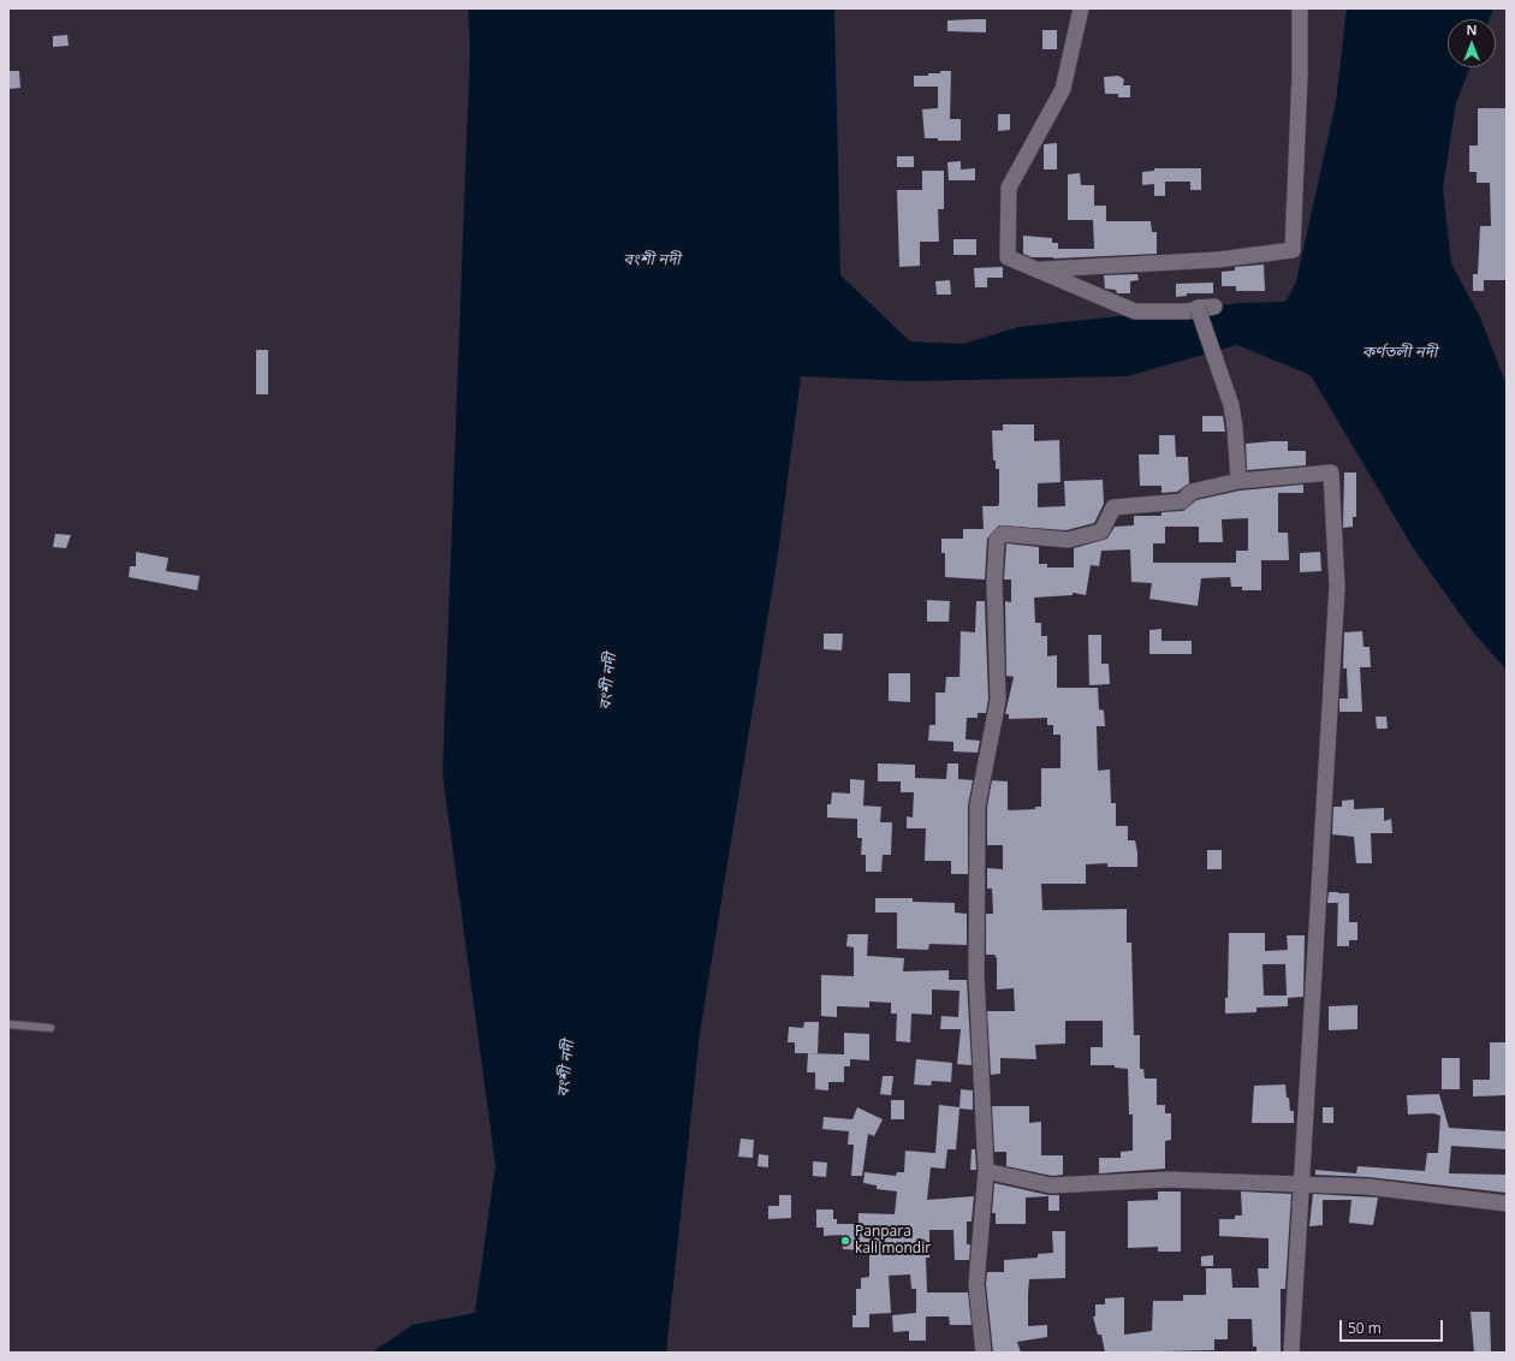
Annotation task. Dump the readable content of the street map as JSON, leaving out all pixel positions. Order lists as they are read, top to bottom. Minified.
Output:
{"water":["বংশী নদী","কর্ণতলী নদী"],"places":["Panpara kali mondir"],"scale_bar":"50 m","north":"top"}
